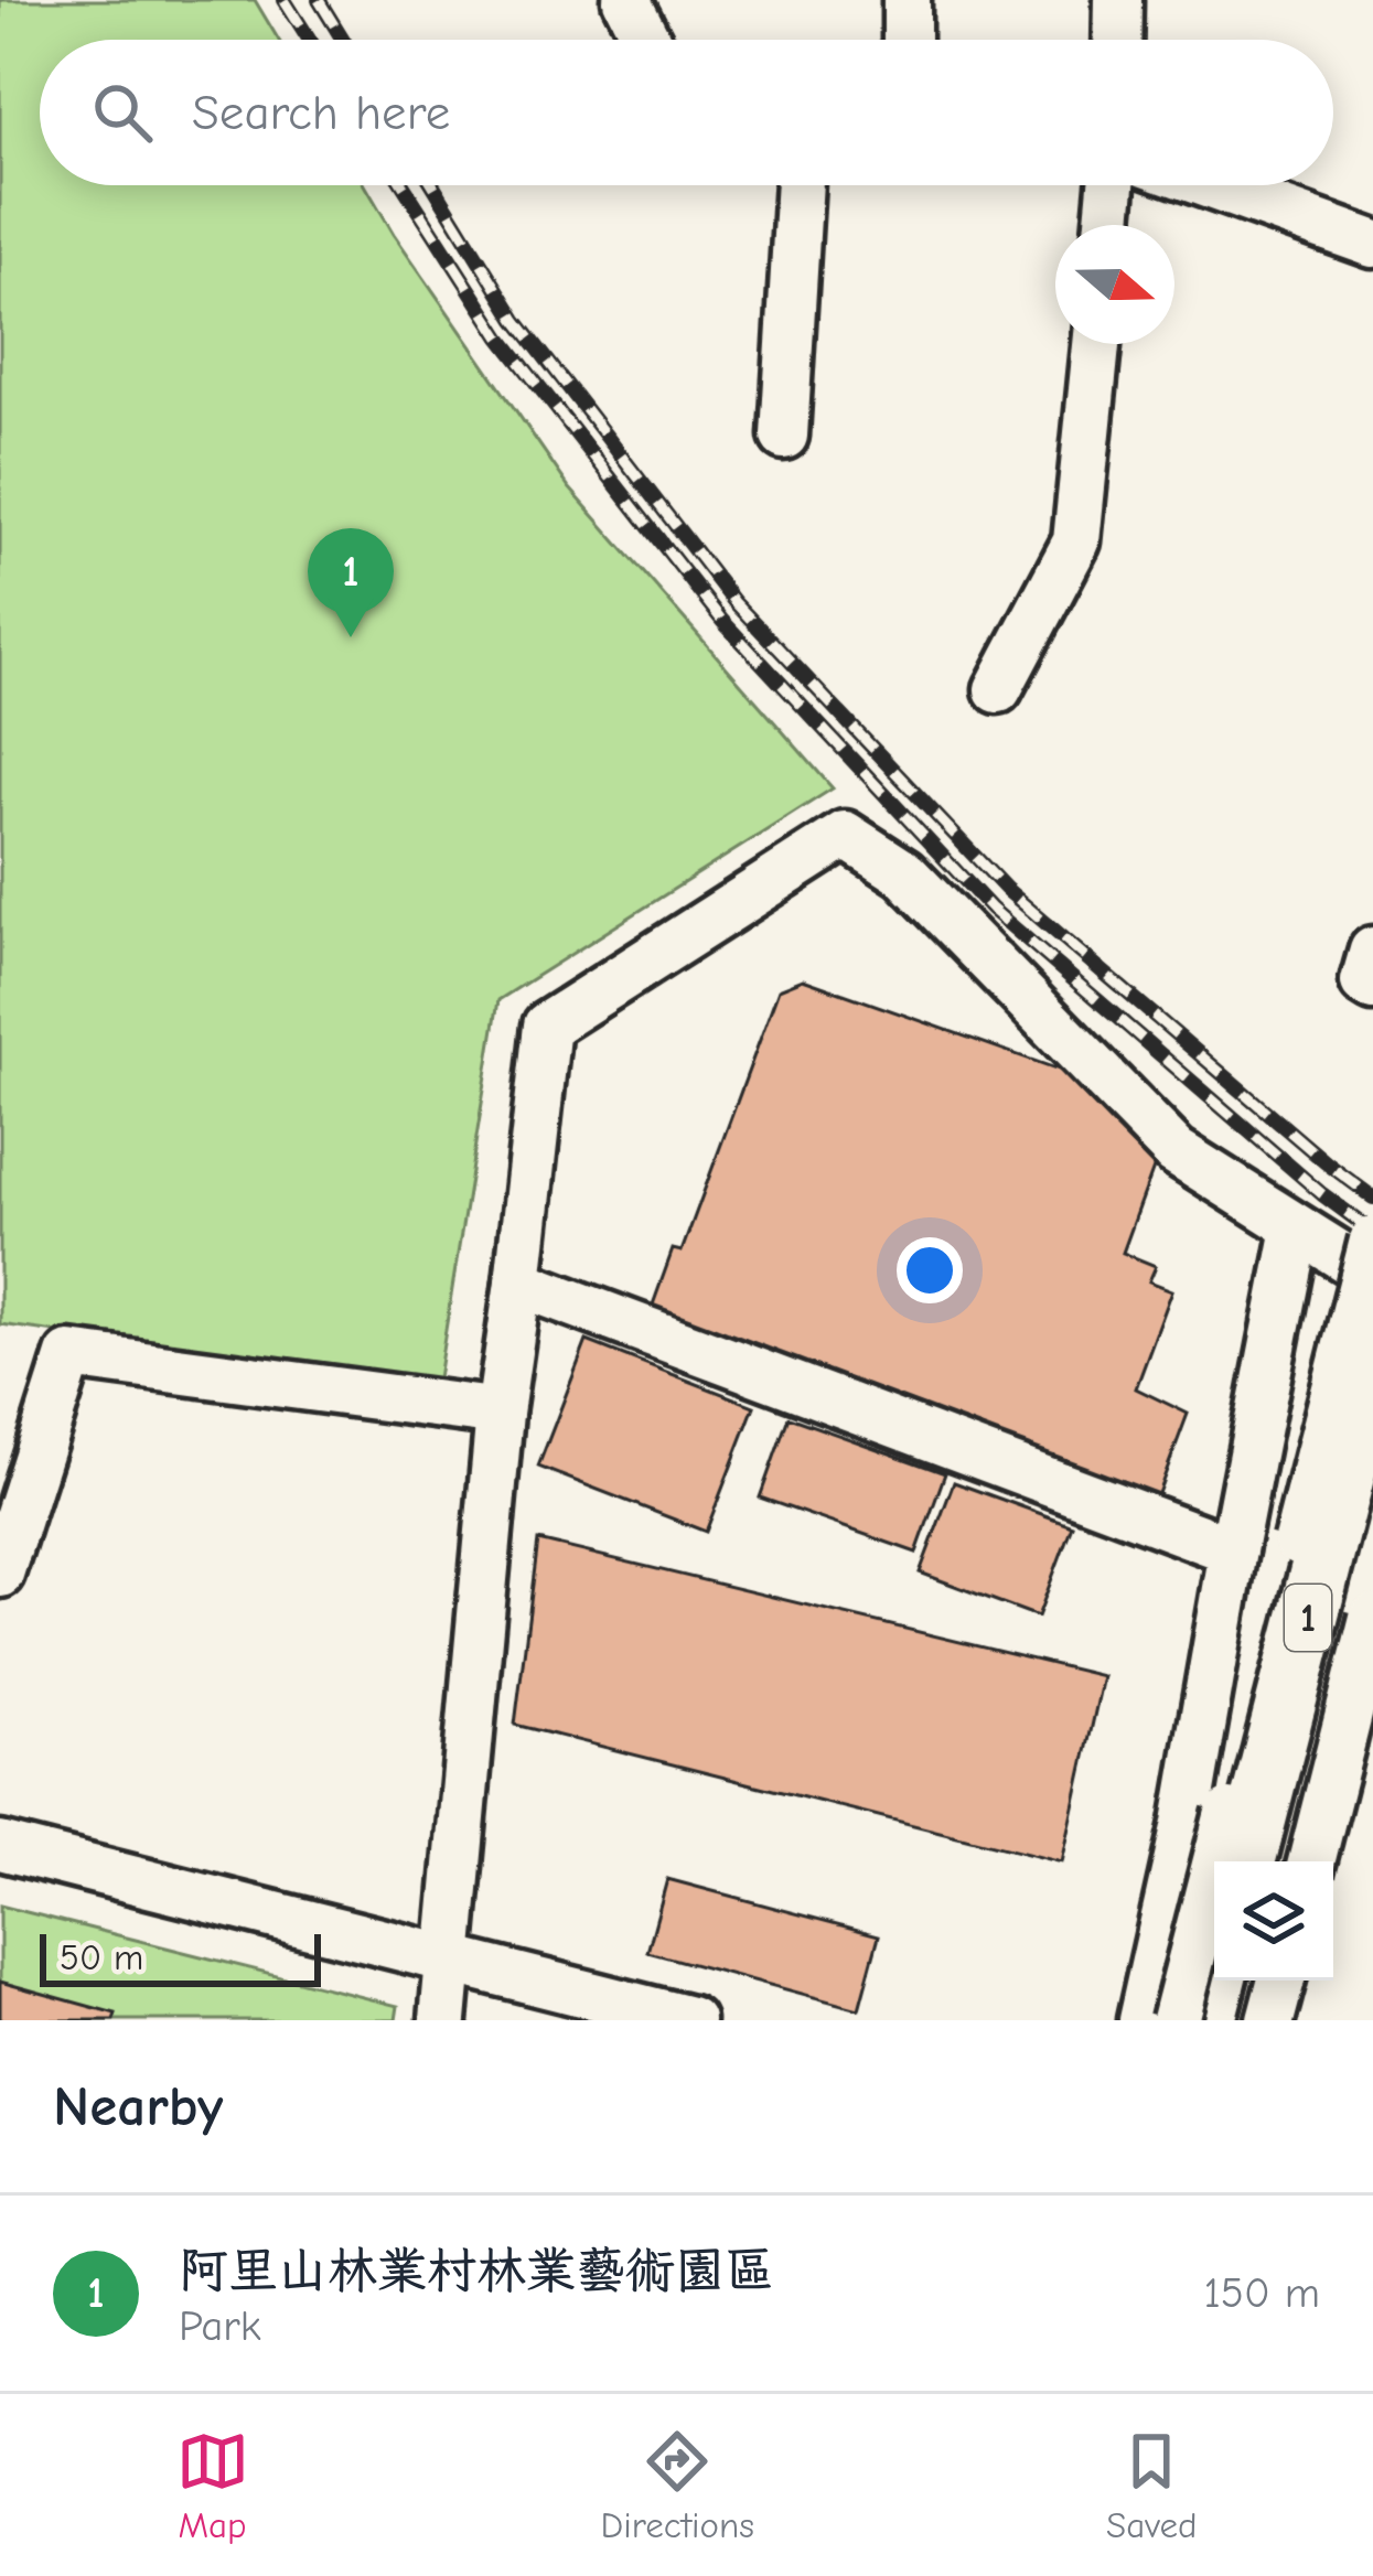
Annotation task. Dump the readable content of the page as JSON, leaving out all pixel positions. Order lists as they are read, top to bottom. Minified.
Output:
{"streets":{"main road":["1"]},"scale_bar":"50 m","north":"right","page":{"search":"Search here","pins":"1","scale":"50 m","heading":"Nearby","list":[{"mark":"1","name":"阿里山林業村林業藝術園區","note":"Park","value":"150 m"}],"nav":["Map","Directions","Saved"]}}
